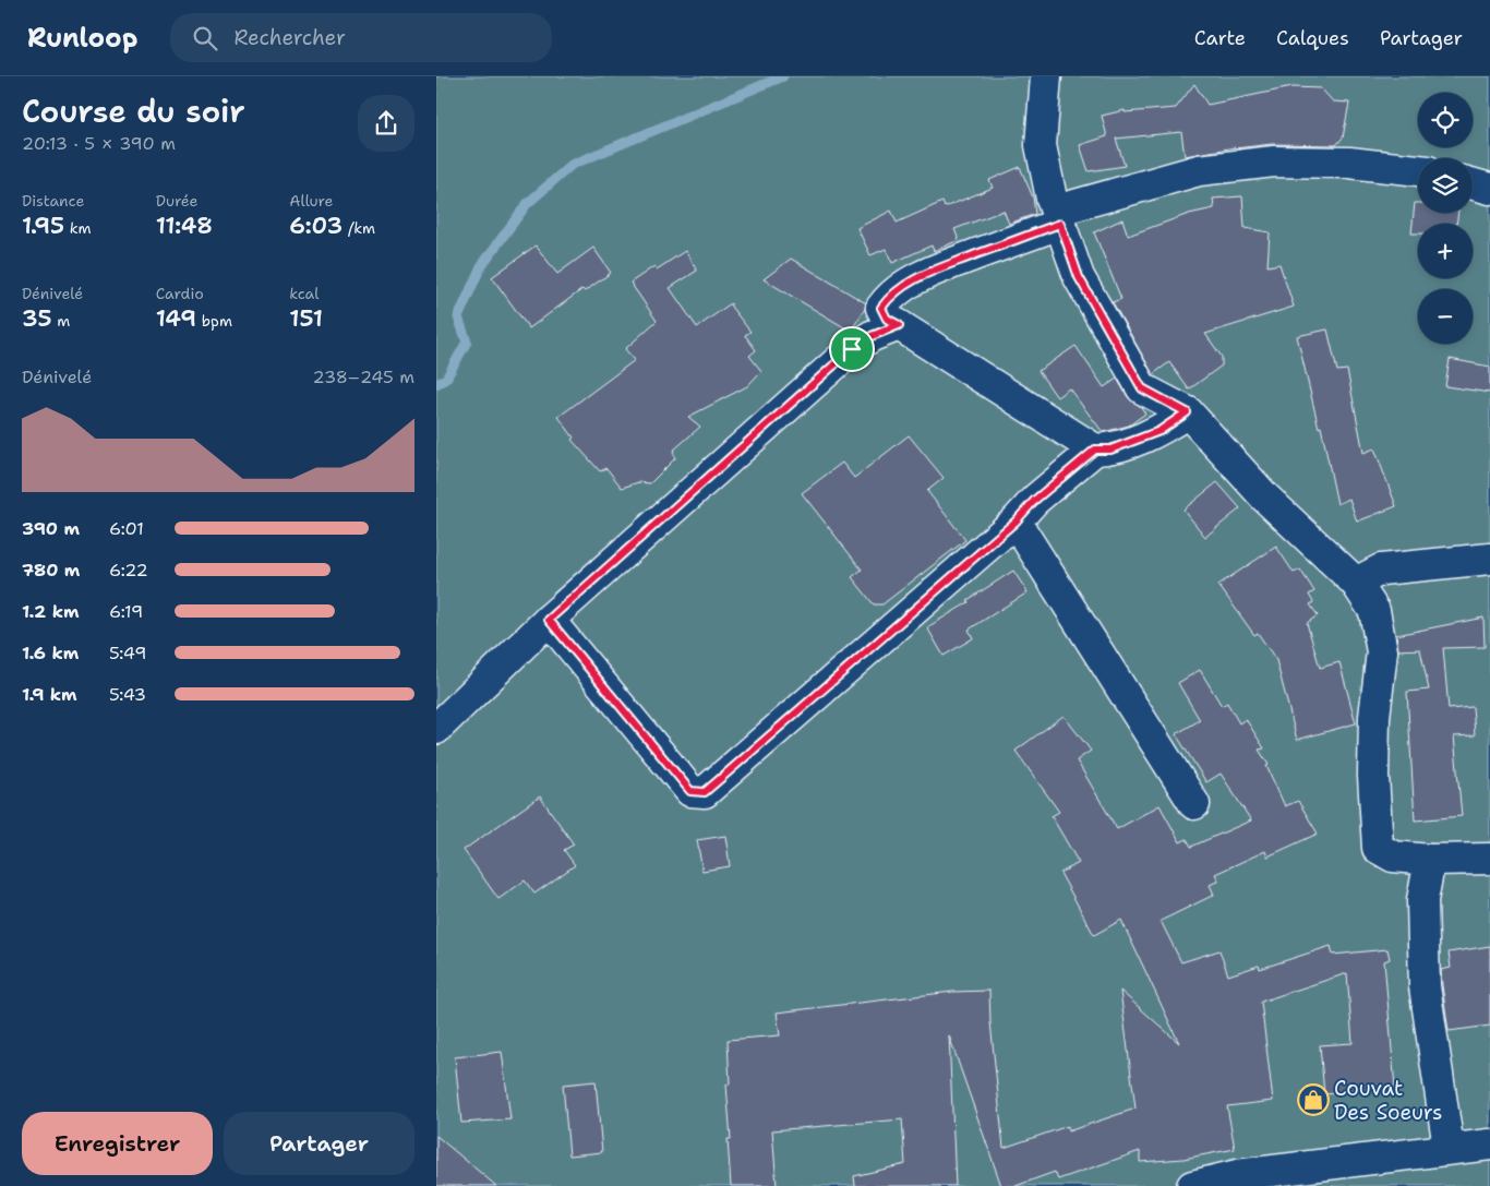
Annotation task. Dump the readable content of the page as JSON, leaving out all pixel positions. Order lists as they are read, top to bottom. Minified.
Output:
{"places":{"shop":["Couvat Des Soeurs"]},"page":{"header":"Runloop","search":"Rechercher","nav":["Carte","Calques","Partager"],"heading":["Course du soir","20:13 · 5 × 390 m"],"map_buttons":["+","−"],"stats":[["Distance","1.95 km"],["Durée","11:48"],["Allure","6:03 /km"],["Dénivelé","35 m"],["Cardio","149 bpm"],["kcal","151"]],"chart":["Dénivelé","238–245 m"],"list":[{"name":"390 m","note":"6:01"},{"name":"780 m","note":"6:22"},{"name":"1.2 km","note":"6:19"},{"name":"1.6 km","note":"5:49"},{"name":"1.9 km","note":"5:43"}],"buttons":["Enregistrer","Partager"]}}
